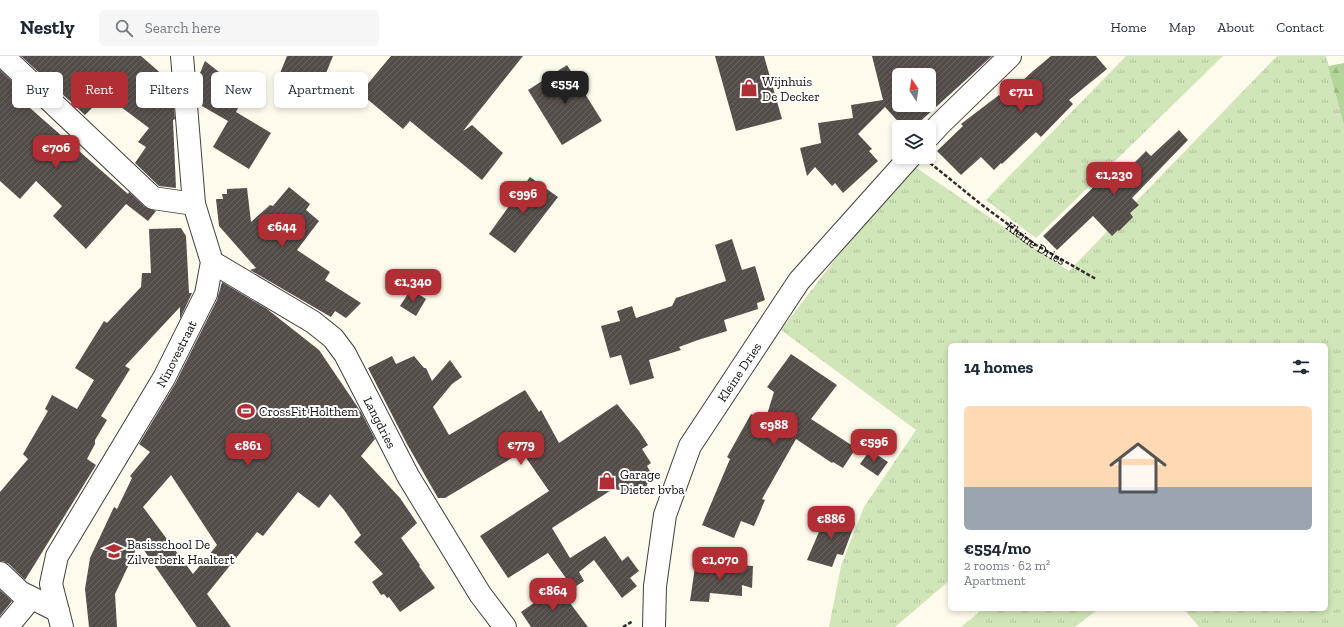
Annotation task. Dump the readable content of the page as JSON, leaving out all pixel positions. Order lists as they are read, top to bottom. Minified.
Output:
{"streets":{"street":["Kleine Dries","Ninovestraat","Langdries"]},"crossings":[["Ninovestraat","Langdries"]],"places":{"shop":["Wijnhuis De Decker","Garage Dieter bvba"],"sports":["CrossFit Holthem"],"school or university":["Basisschool De Zilverberk Haaltert"]},"north":"top","page":{"header":"Nestly","search":"Search here","nav":["Home","Map","About","Contact"],"price":["€554","€711","€706","€1,230","€996","€644","€1,340","€988","€596","€779","€861","€886","€1,070","€864"],"chip":["Buy","Rent","Filters","New","Apartment"],"heading":"14 homes","list":[{"name":"€554/mo","note":"2 rooms · 62 m² · Apartment"}]}}
